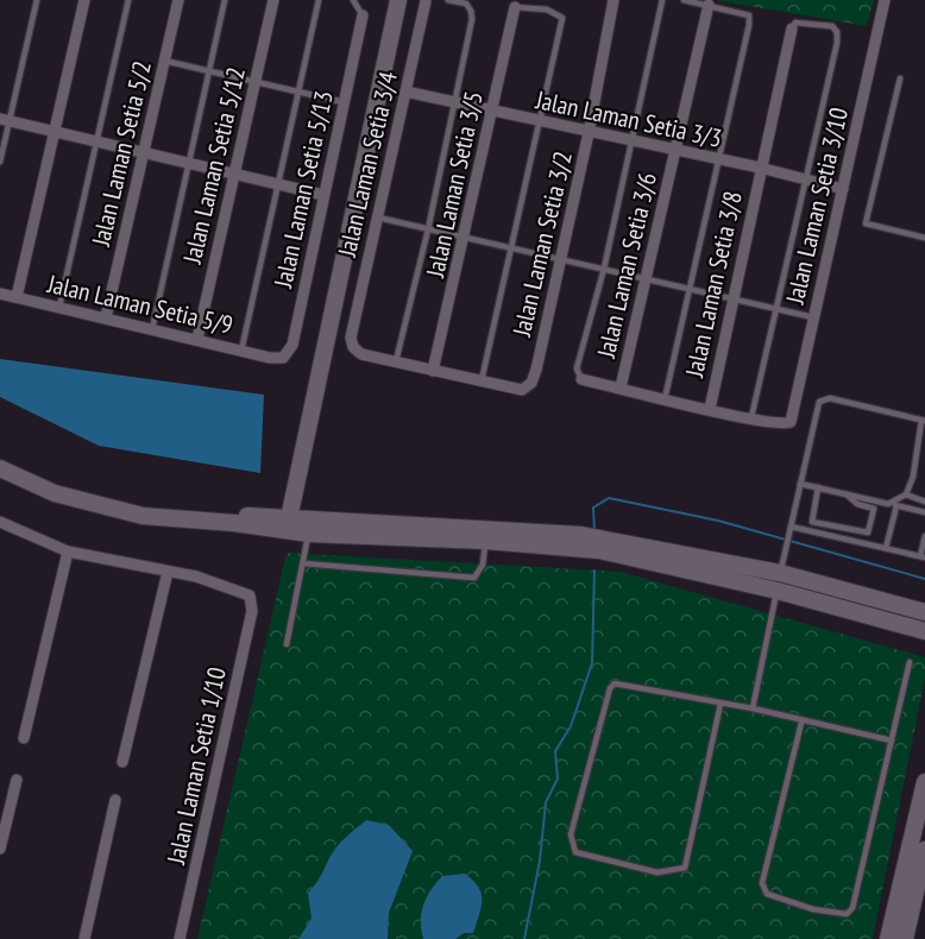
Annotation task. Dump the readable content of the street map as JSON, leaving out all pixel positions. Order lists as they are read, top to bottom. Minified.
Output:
{"streets":{"street":["Jalan Laman Setia 3/3","Jalan Laman Setia 5/2","Jalan Laman Setia 3/4","Jalan Laman Setia 5/12","Jalan Laman Setia 3/5","Jalan Laman Setia 5/13","Jalan Laman Setia 3/10","Jalan Laman Setia 3/2","Jalan Laman Setia 3/6","Jalan Laman Setia 3/8","Jalan Laman Setia 5/9","Jalan Laman Setia 1/10"]},"crossings":[["Jalan Laman Setia 3/3","Jalan Laman Setia 3/4"],["Jalan Laman Setia 3/3","Jalan Laman Setia 3/5"],["Jalan Laman Setia 3/3","Jalan Laman Setia 3/10"],["Jalan Laman Setia 3/3","Jalan Laman Setia 3/2"],["Jalan Laman Setia 3/3","Jalan Laman Setia 3/6"],["Jalan Laman Setia 3/3","Jalan Laman Setia 3/8"],["Jalan Laman Setia 5/2","Jalan Laman Setia 5/9"],["Jalan Laman Setia 5/12","Jalan Laman Setia 5/9"],["Jalan Laman Setia 5/13","Jalan Laman Setia 5/9"]]}
